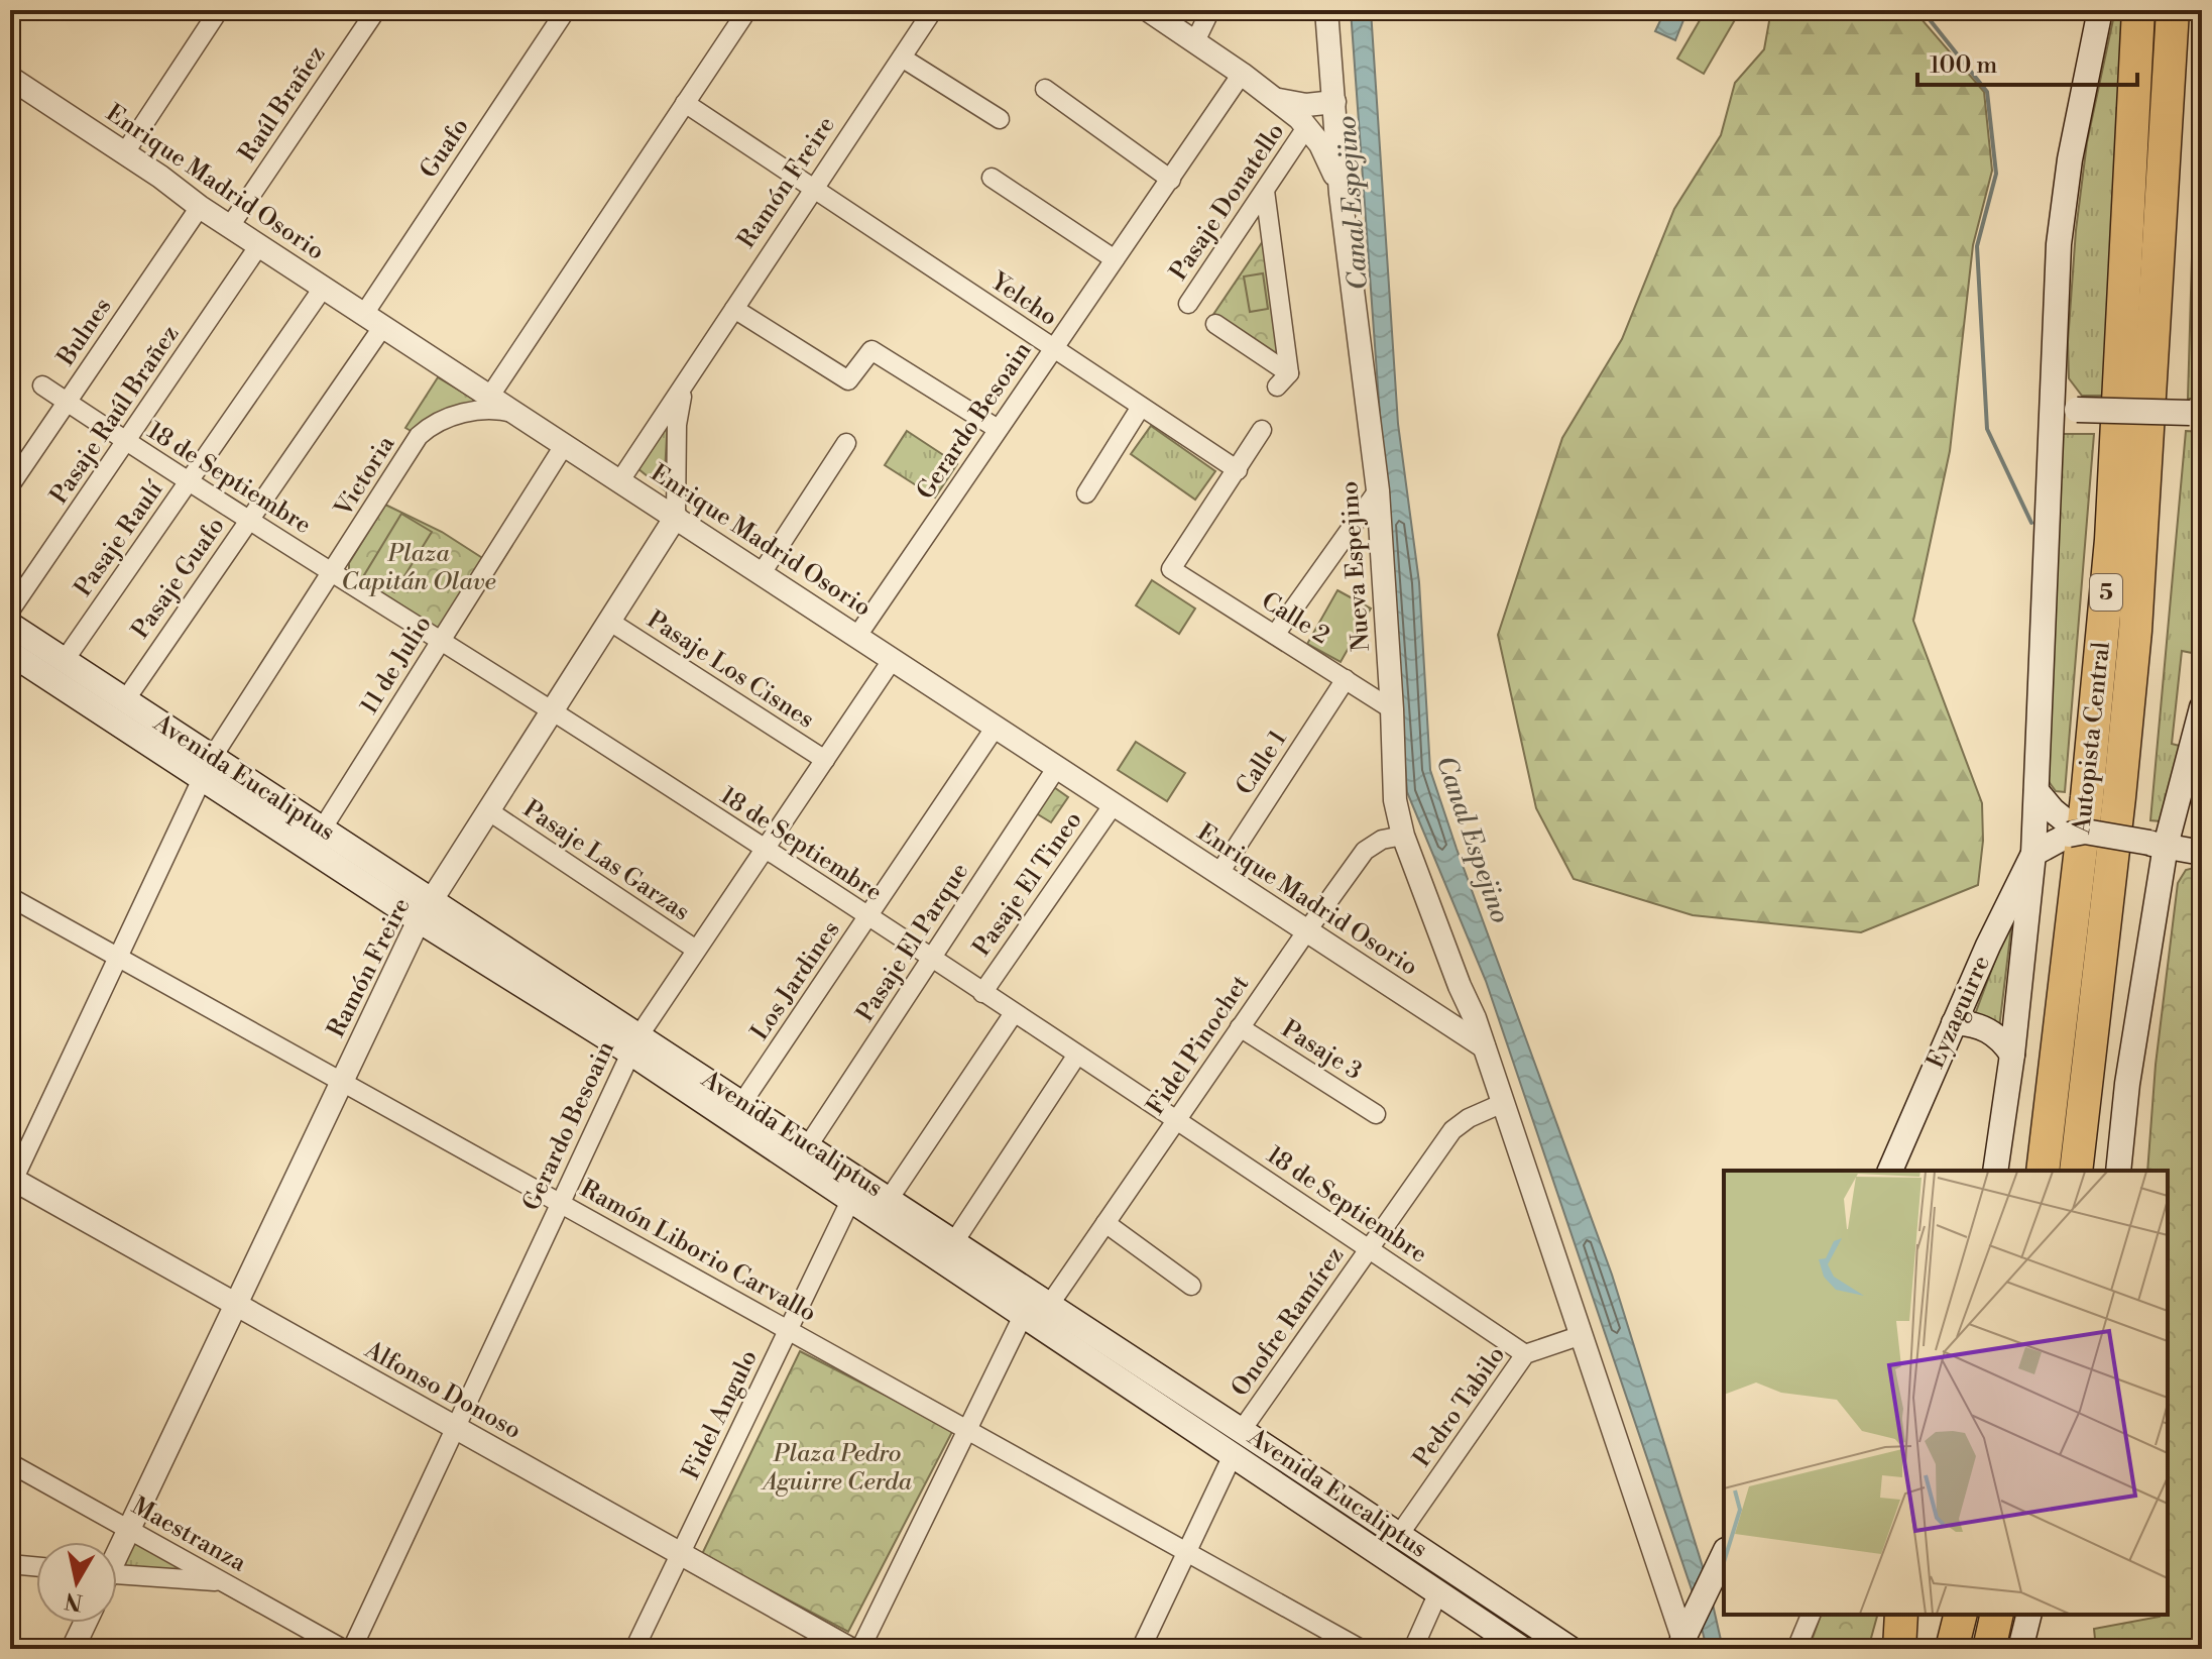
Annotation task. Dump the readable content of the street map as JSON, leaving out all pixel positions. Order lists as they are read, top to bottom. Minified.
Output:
{"streets":{"highway":["5","Autopista Central"],"main road":["Avenida Eucaliptus","Eyzaguirre"],"street":["Raúl Brañez","Guafo","Enrique Madrid Osorio","Ramón Freire","Pasaje Donatello","Yelcho","Bulnes","Pasaje Raúl Brañez","Gerardo Besoain","Victoria","18 de Septiembre","Pasaje Raulí","Nueva Espejino","Pasaje Guafo","Calle 2","11 de Julio","Pasaje Los Cisnes","Calle 1","Pasaje Las Garzas","Pasaje El Tineo","Pasaje El Parque","Los Jardines","Fidel Pinochet","Pasaje 3","Ramón Liborio Carvallo","Onofre Ramírez","Alfonso Donoso","Pedro Tabilo","Fidel Angulo","Maestranza"]},"crossings":[["Raúl Brañez","Enrique Madrid Osorio"],["Guafo","Enrique Madrid Osorio"],["Guafo","Pasaje Guafo"],["Enrique Madrid Osorio","Ramón Freire"],["Enrique Madrid Osorio","Bulnes"],["Enrique Madrid Osorio","Pasaje Raúl Brañez"],["Enrique Madrid Osorio","Gerardo Besoain"],["Enrique Madrid Osorio","Victoria"],["Enrique Madrid Osorio","Pasaje Raulí"],["Enrique Madrid Osorio","Nueva Espejino"],["Enrique Madrid Osorio","Pasaje Guafo"],["Enrique Madrid Osorio","11 de Julio"],["Enrique Madrid Osorio","Calle 1"],["Enrique Madrid Osorio","Pasaje El Tineo"],["Enrique Madrid Osorio","Pasaje El Parque"],["Enrique Madrid Osorio","Los Jardines"],["Enrique Madrid Osorio","Fidel Pinochet"],["Ramón Freire","Yelcho"],["Ramón Freire","18 de Septiembre"],["Ramón Freire","Pasaje Los Cisnes"],["Ramón Freire","Avenida Eucaliptus"],["Ramón Freire","Pasaje Las Garzas"],["Ramón Freire","Ramón Liborio Carvallo"],["Ramón Freire","Alfonso Donoso"],["Ramón Freire","Maestranza"],["Yelcho","Gerardo Besoain"],["Yelcho","Calle 2"],["Bulnes","18 de Septiembre"],["Pasaje Raúl Brañez","18 de Septiembre"],["Gerardo Besoain","18 de Septiembre"],["Gerardo Besoain","Pasaje Los Cisnes"],["Gerardo Besoain","Avenida Eucaliptus"],["Gerardo Besoain","Pasaje Las Garzas"],["Gerardo Besoain","Ramón Liborio Carvallo"],["Gerardo Besoain","Alfonso Donoso"],["Victoria","18 de Septiembre"],["Victoria","Avenida Eucaliptus"],["Victoria","Ramón Liborio Carvallo"],["Victoria","Alfonso Donoso"],["18 de Septiembre","Pasaje Raulí"],["18 de Septiembre","Pasaje Guafo"],["18 de Septiembre","11 de Julio"],["18 de Septiembre","Pasaje El Tineo"],["18 de Septiembre","Pasaje El Parque"],["18 de Septiembre","Los Jardines"],["18 de Septiembre","Fidel Pinochet"],["18 de Septiembre","Onofre Ramírez"],["18 de Septiembre","Pedro Tabilo"],["Pasaje Raulí","Avenida Eucaliptus"],["Nueva Espejino","Calle 2"],["Nueva Espejino","Fidel Pinochet"],["Nueva Espejino","Onofre Ramírez"],["Pasaje Guafo","Avenida Eucaliptus"],["Calle 2","Calle 1"],["11 de Julio","Avenida Eucaliptus"],["Avenida Eucaliptus","Pasaje El Parque"],["Avenida Eucaliptus","Los Jardines"],["Avenida Eucaliptus","Fidel Pinochet"],["Avenida Eucaliptus","Onofre Ramírez"],["Avenida Eucaliptus","Pedro Tabilo"],["Avenida Eucaliptus","Fidel Angulo"],["Fidel Pinochet","Pasaje 3"],["Ramón Liborio Carvallo","Fidel Angulo"],["Alfonso Donoso","Fidel Angulo"]],"water":["Canal Espejino"],"parks":["Plaza Capitán Olave","Plaza Pedro Aguirre Cerda"],"scale_bar":"100 m","north":"bottom"}
